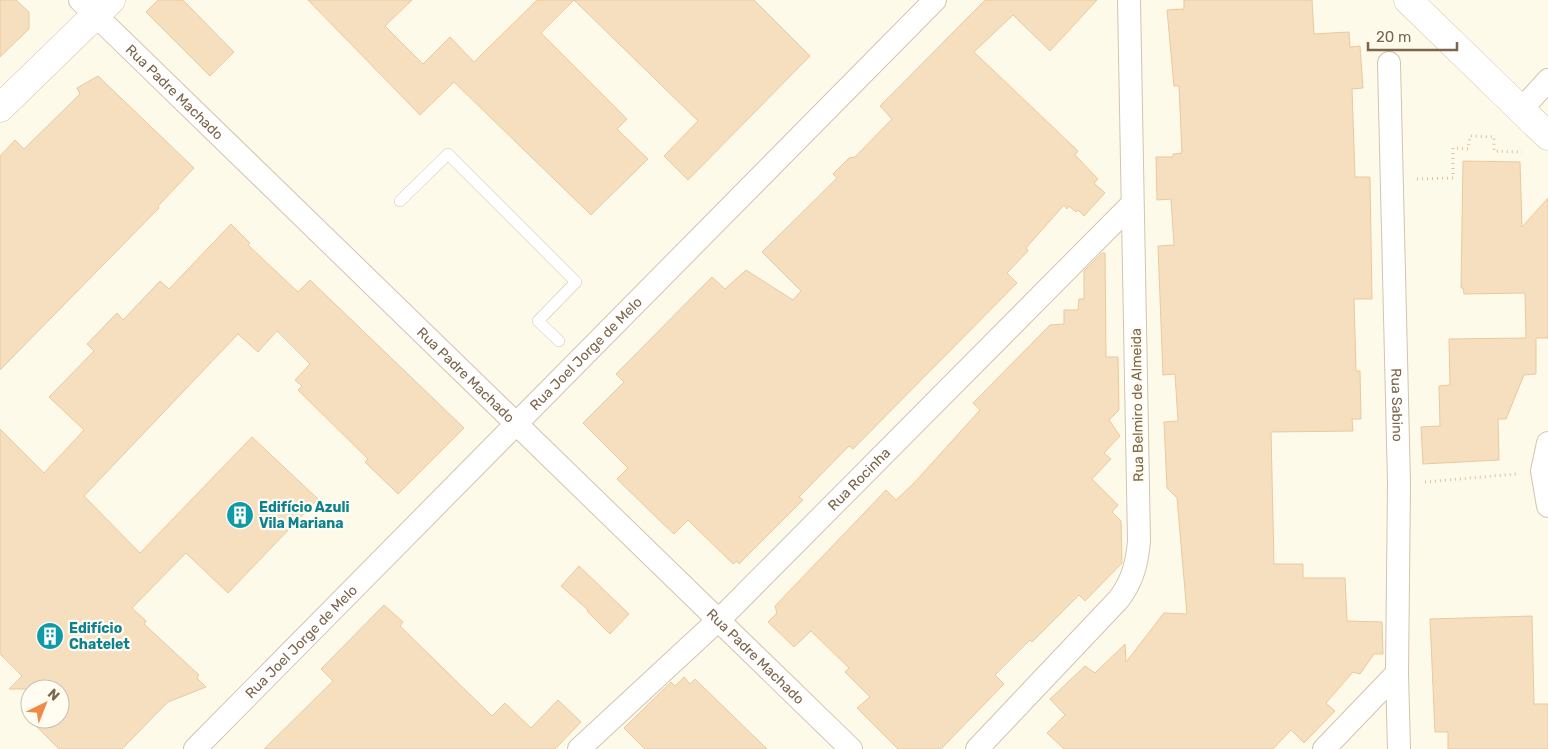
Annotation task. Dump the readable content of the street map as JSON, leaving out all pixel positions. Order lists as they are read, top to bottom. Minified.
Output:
{"streets":{"street":["Rua Padre Machado","Rua Joel Jorge de Melo","Rua Belmiro de Almeida","Rua Sabino","Rua Rocinha"]},"crossings":[["Rua Padre Machado","Rua Joel Jorge de Melo"],["Rua Padre Machado","Rua Rocinha"],["Rua Belmiro de Almeida","Rua Rocinha"]],"places":{"building":["Edifício Azuli Vila Mariana","Edifício Chatelet"]},"scale_bar":"20 m","north":"top right"}
